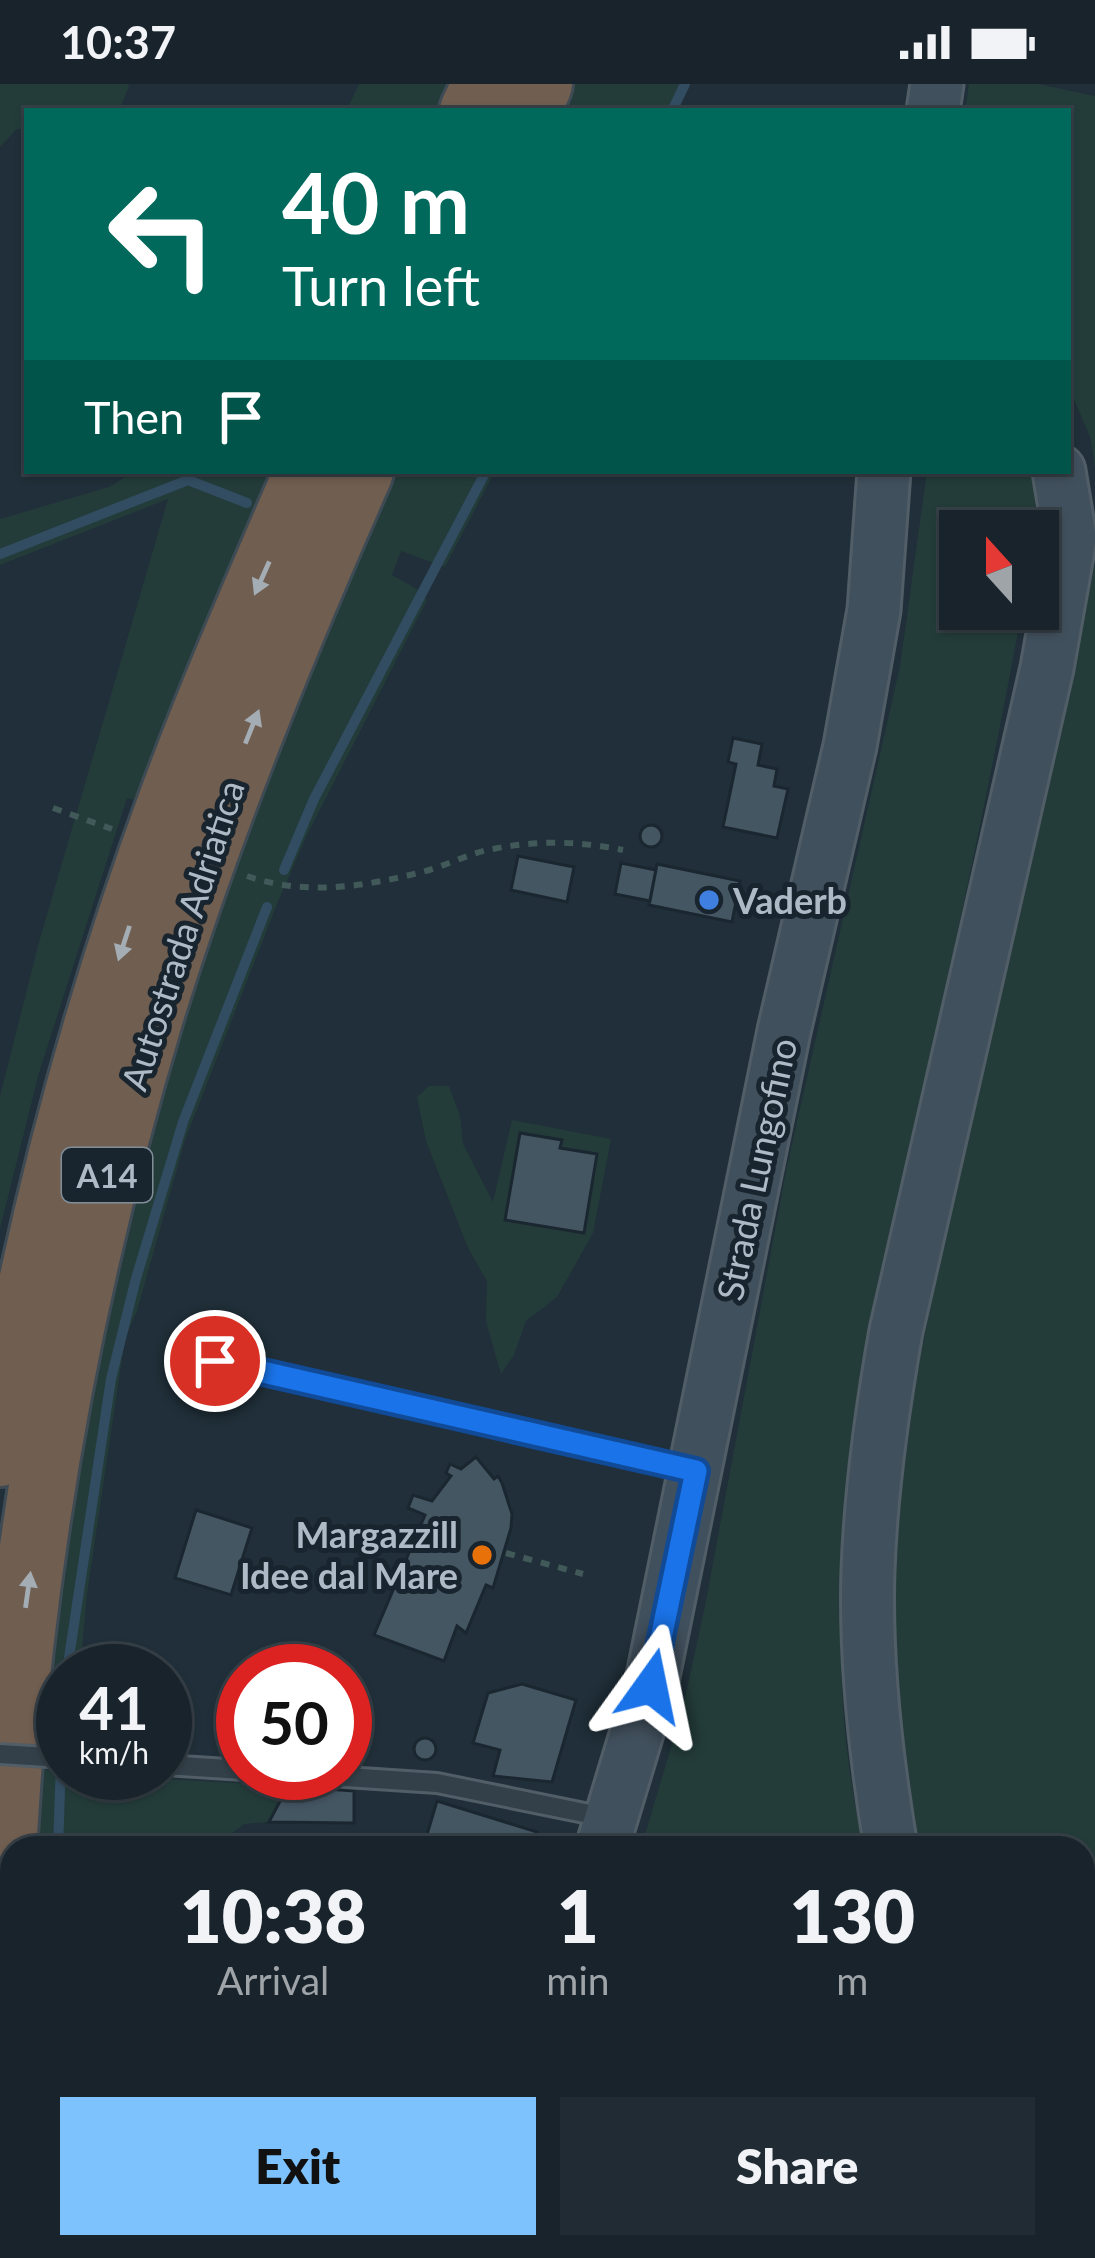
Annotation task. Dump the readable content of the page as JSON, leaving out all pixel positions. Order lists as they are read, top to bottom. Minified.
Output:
{"streets":{"highway":["Autostrada Adriatica","A14"],"main road":["Strada Lungofino"]},"places":["Vaderb","Margazzill Idee dal Mare"],"north":"top","page":{"status":"10:37","turn":["40 m","Turn left"],"then":"Then","speed":"41 km/h","limit":"50","eta":["10:38","Arrival","1","min","130","m"],"buttons":["Exit","Share"]}}
